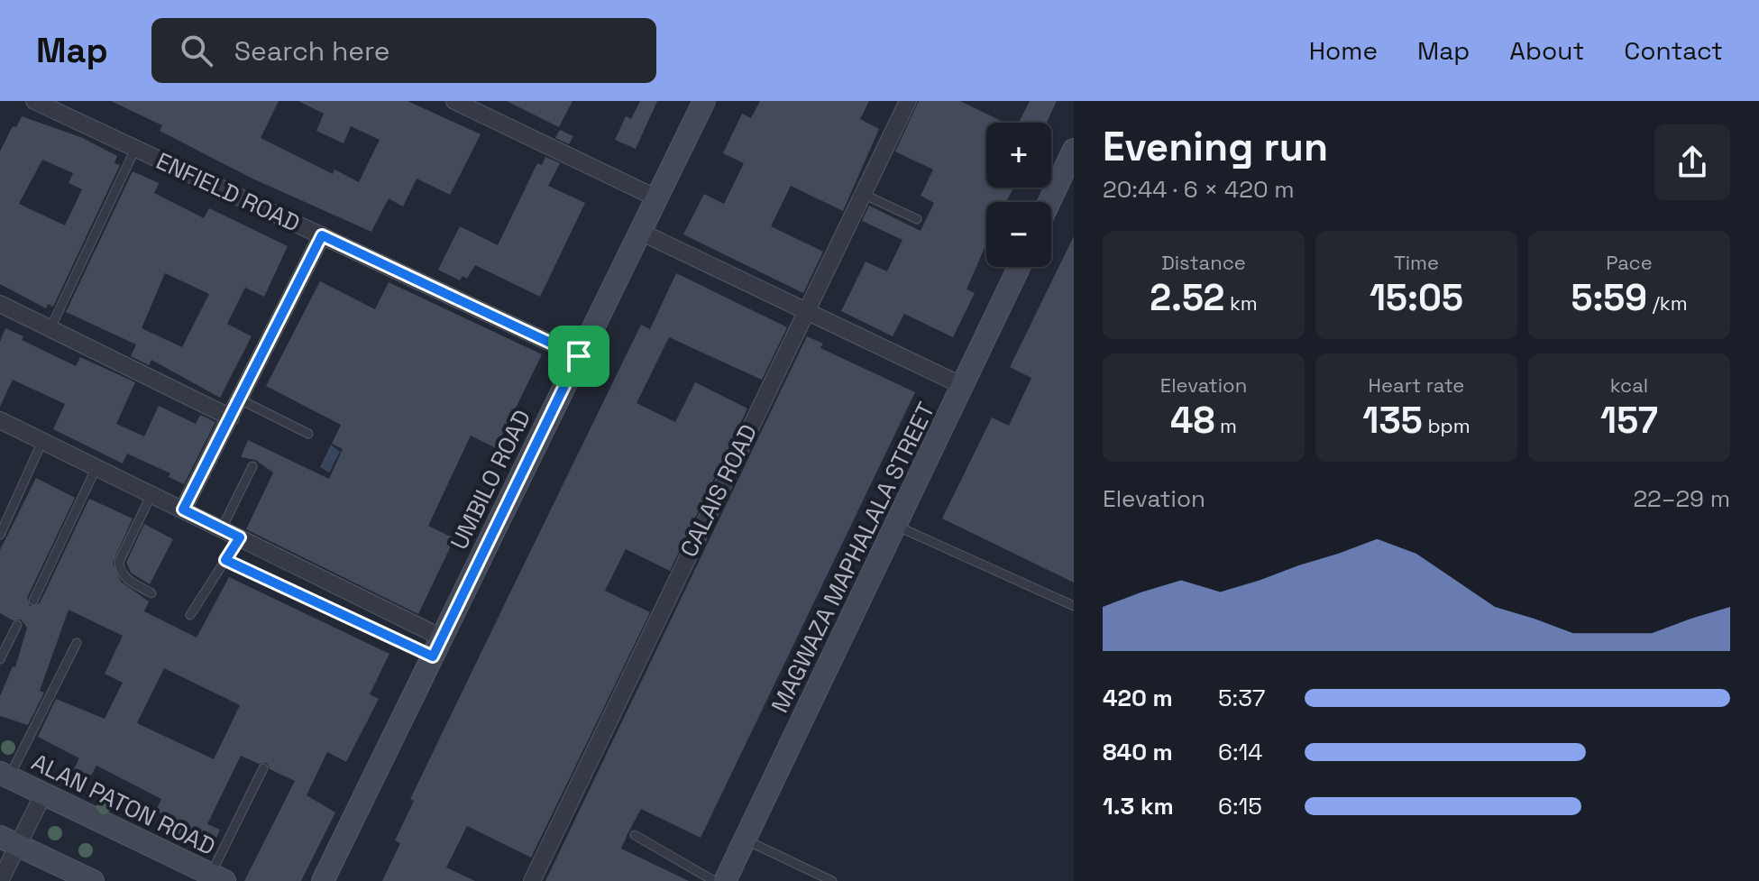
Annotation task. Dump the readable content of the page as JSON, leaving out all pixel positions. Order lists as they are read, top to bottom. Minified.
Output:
{"streets":{"street":["ENFIELD ROAD","UMBILO ROAD","CALAIS ROAD","MAGWAZA MAPHALALA STREET","ALAN PATON ROAD"]},"crossings":[["ENFIELD ROAD","UMBILO ROAD"]],"page":{"header":"Map","search":"Search here","nav":["Home","Map","About","Contact"],"heading":["Evening run","20:44 · 6 × 420 m"],"map_buttons":["+","−"],"stats":[["Distance","2.52 km"],["Time","15:05"],["Pace","5:59 /km"],["Elevation","48 m"],["Heart rate","135 bpm"],["kcal","157"]],"chart":["Elevation","22–29 m"],"list":[{"name":"420 m","note":"5:37"},{"name":"840 m","note":"6:14"},{"name":"1.3 km","note":"6:15"}]}}
